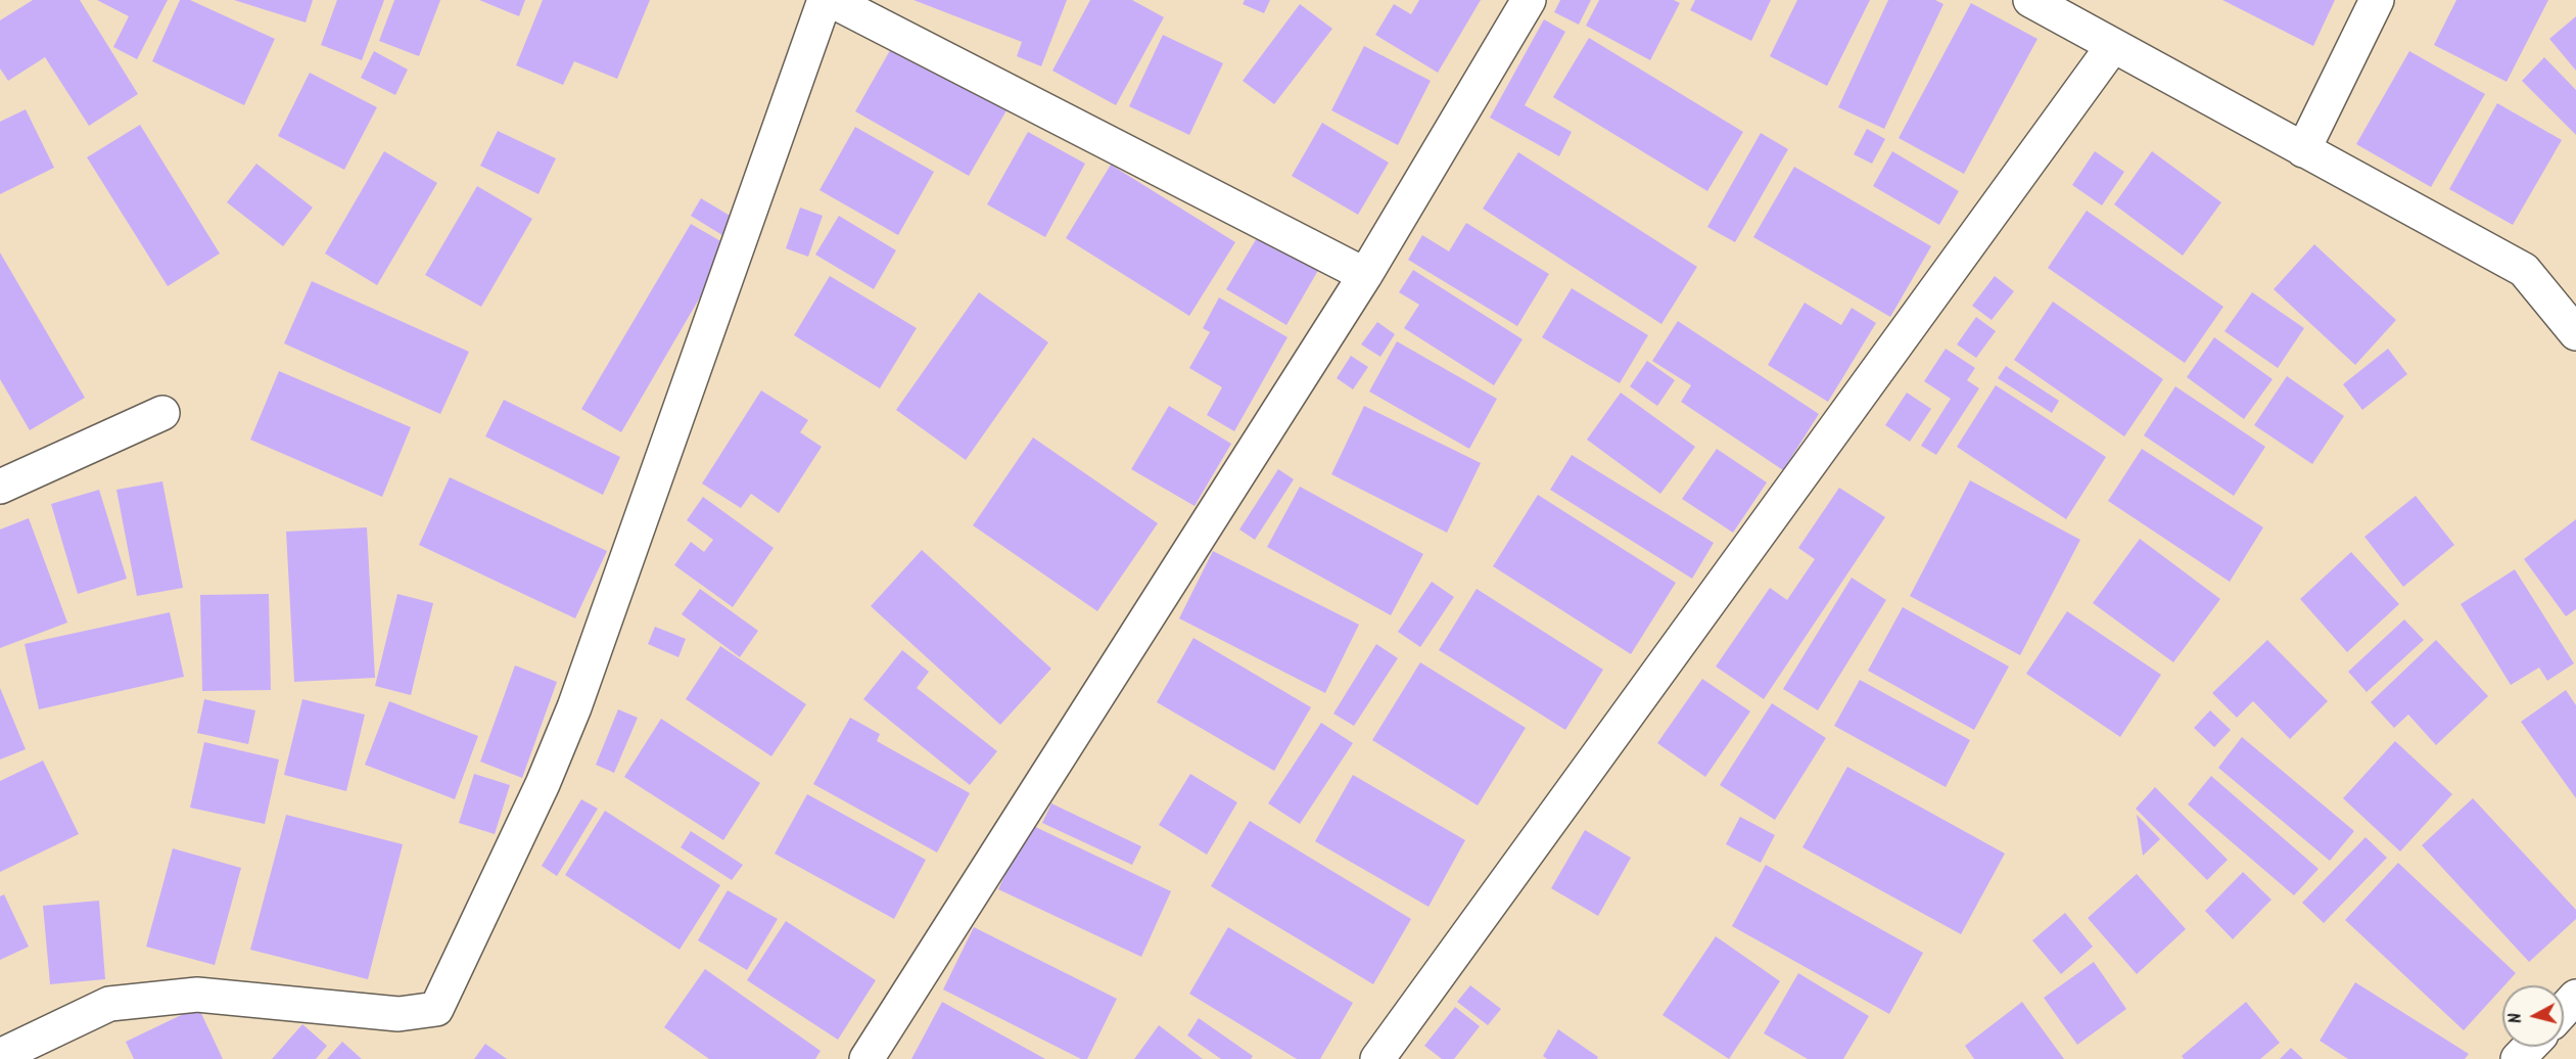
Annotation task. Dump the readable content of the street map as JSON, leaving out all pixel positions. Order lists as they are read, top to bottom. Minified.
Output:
{"north":"left"}
